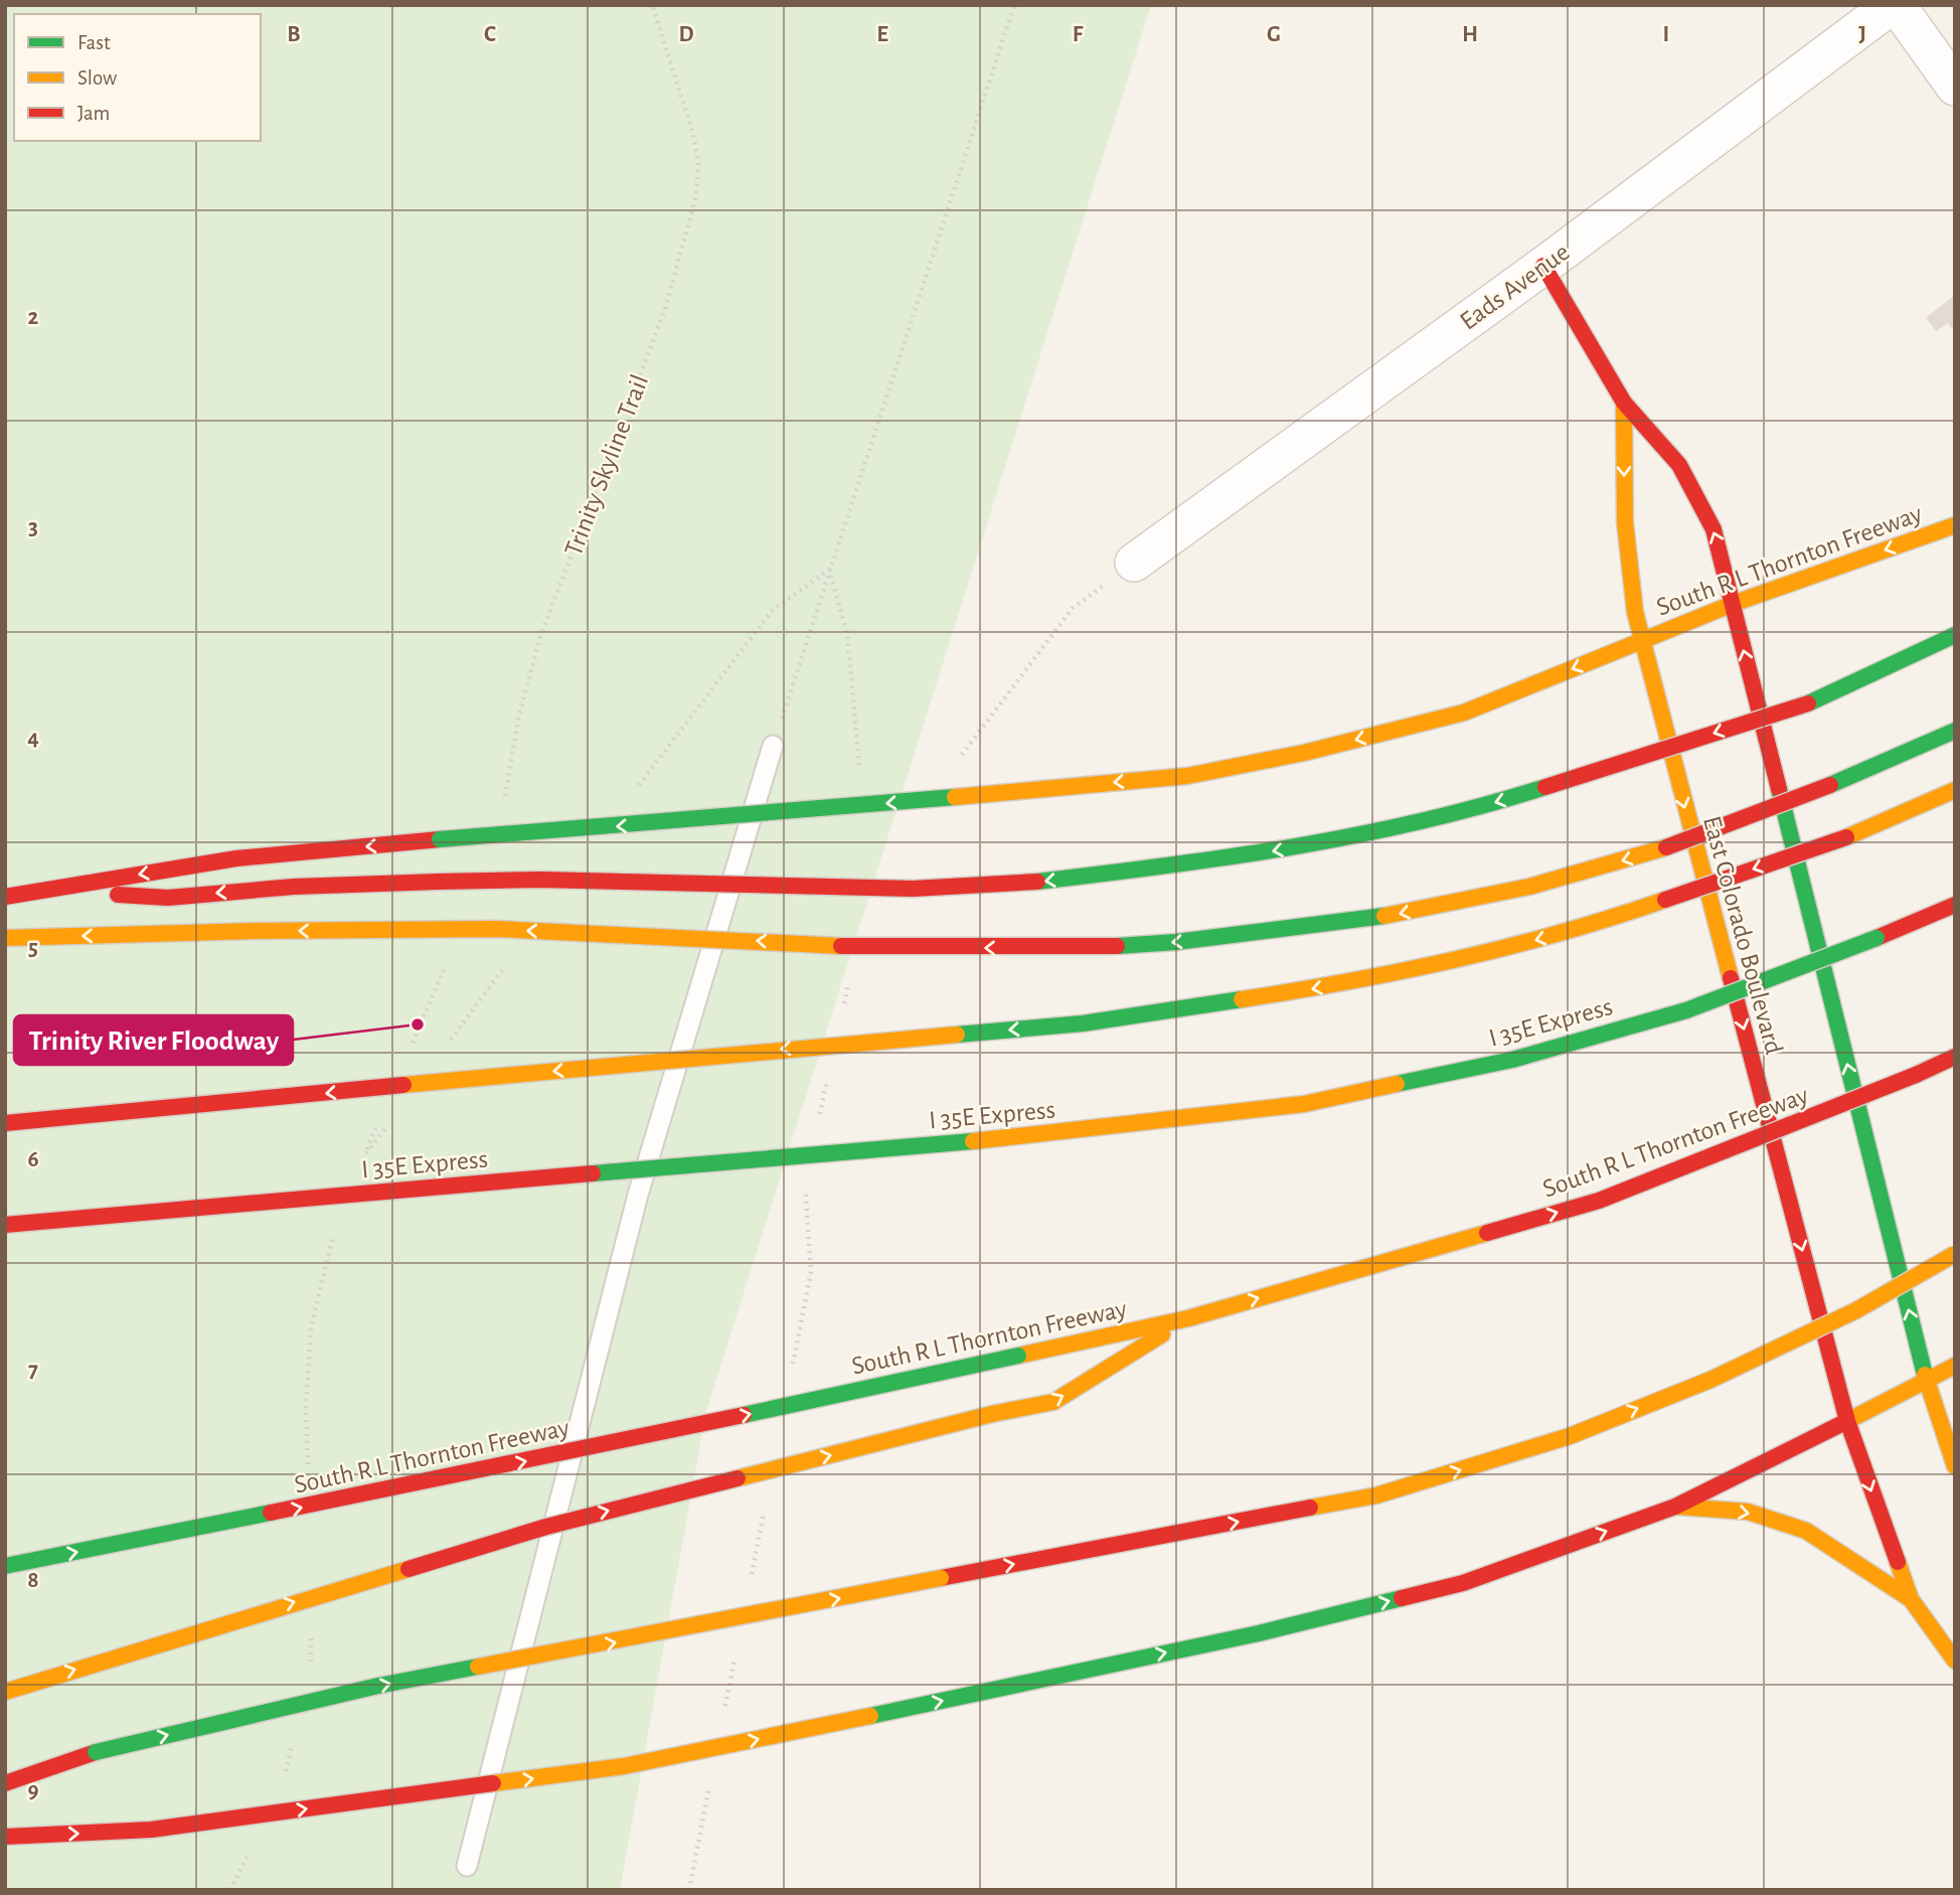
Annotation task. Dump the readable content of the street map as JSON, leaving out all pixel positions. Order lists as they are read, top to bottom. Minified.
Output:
{"streets":{"main road":["South R L Thornton Freeway","East Colorado Boulevard","I 35E Express"],"street":["Eads Avenue"],"path":["Trinity Skyline Trail"]},"crossings":[["South R L Thornton Freeway","East Colorado Boulevard"]],"places":["Trinity River Floodway"],"legend":["Fast","Slow","Jam"],"grid":{"columns":["B","C","D","E","F","G","H","I","J"],"rows":["2","3","4","5","6","7","8","9"]}}
